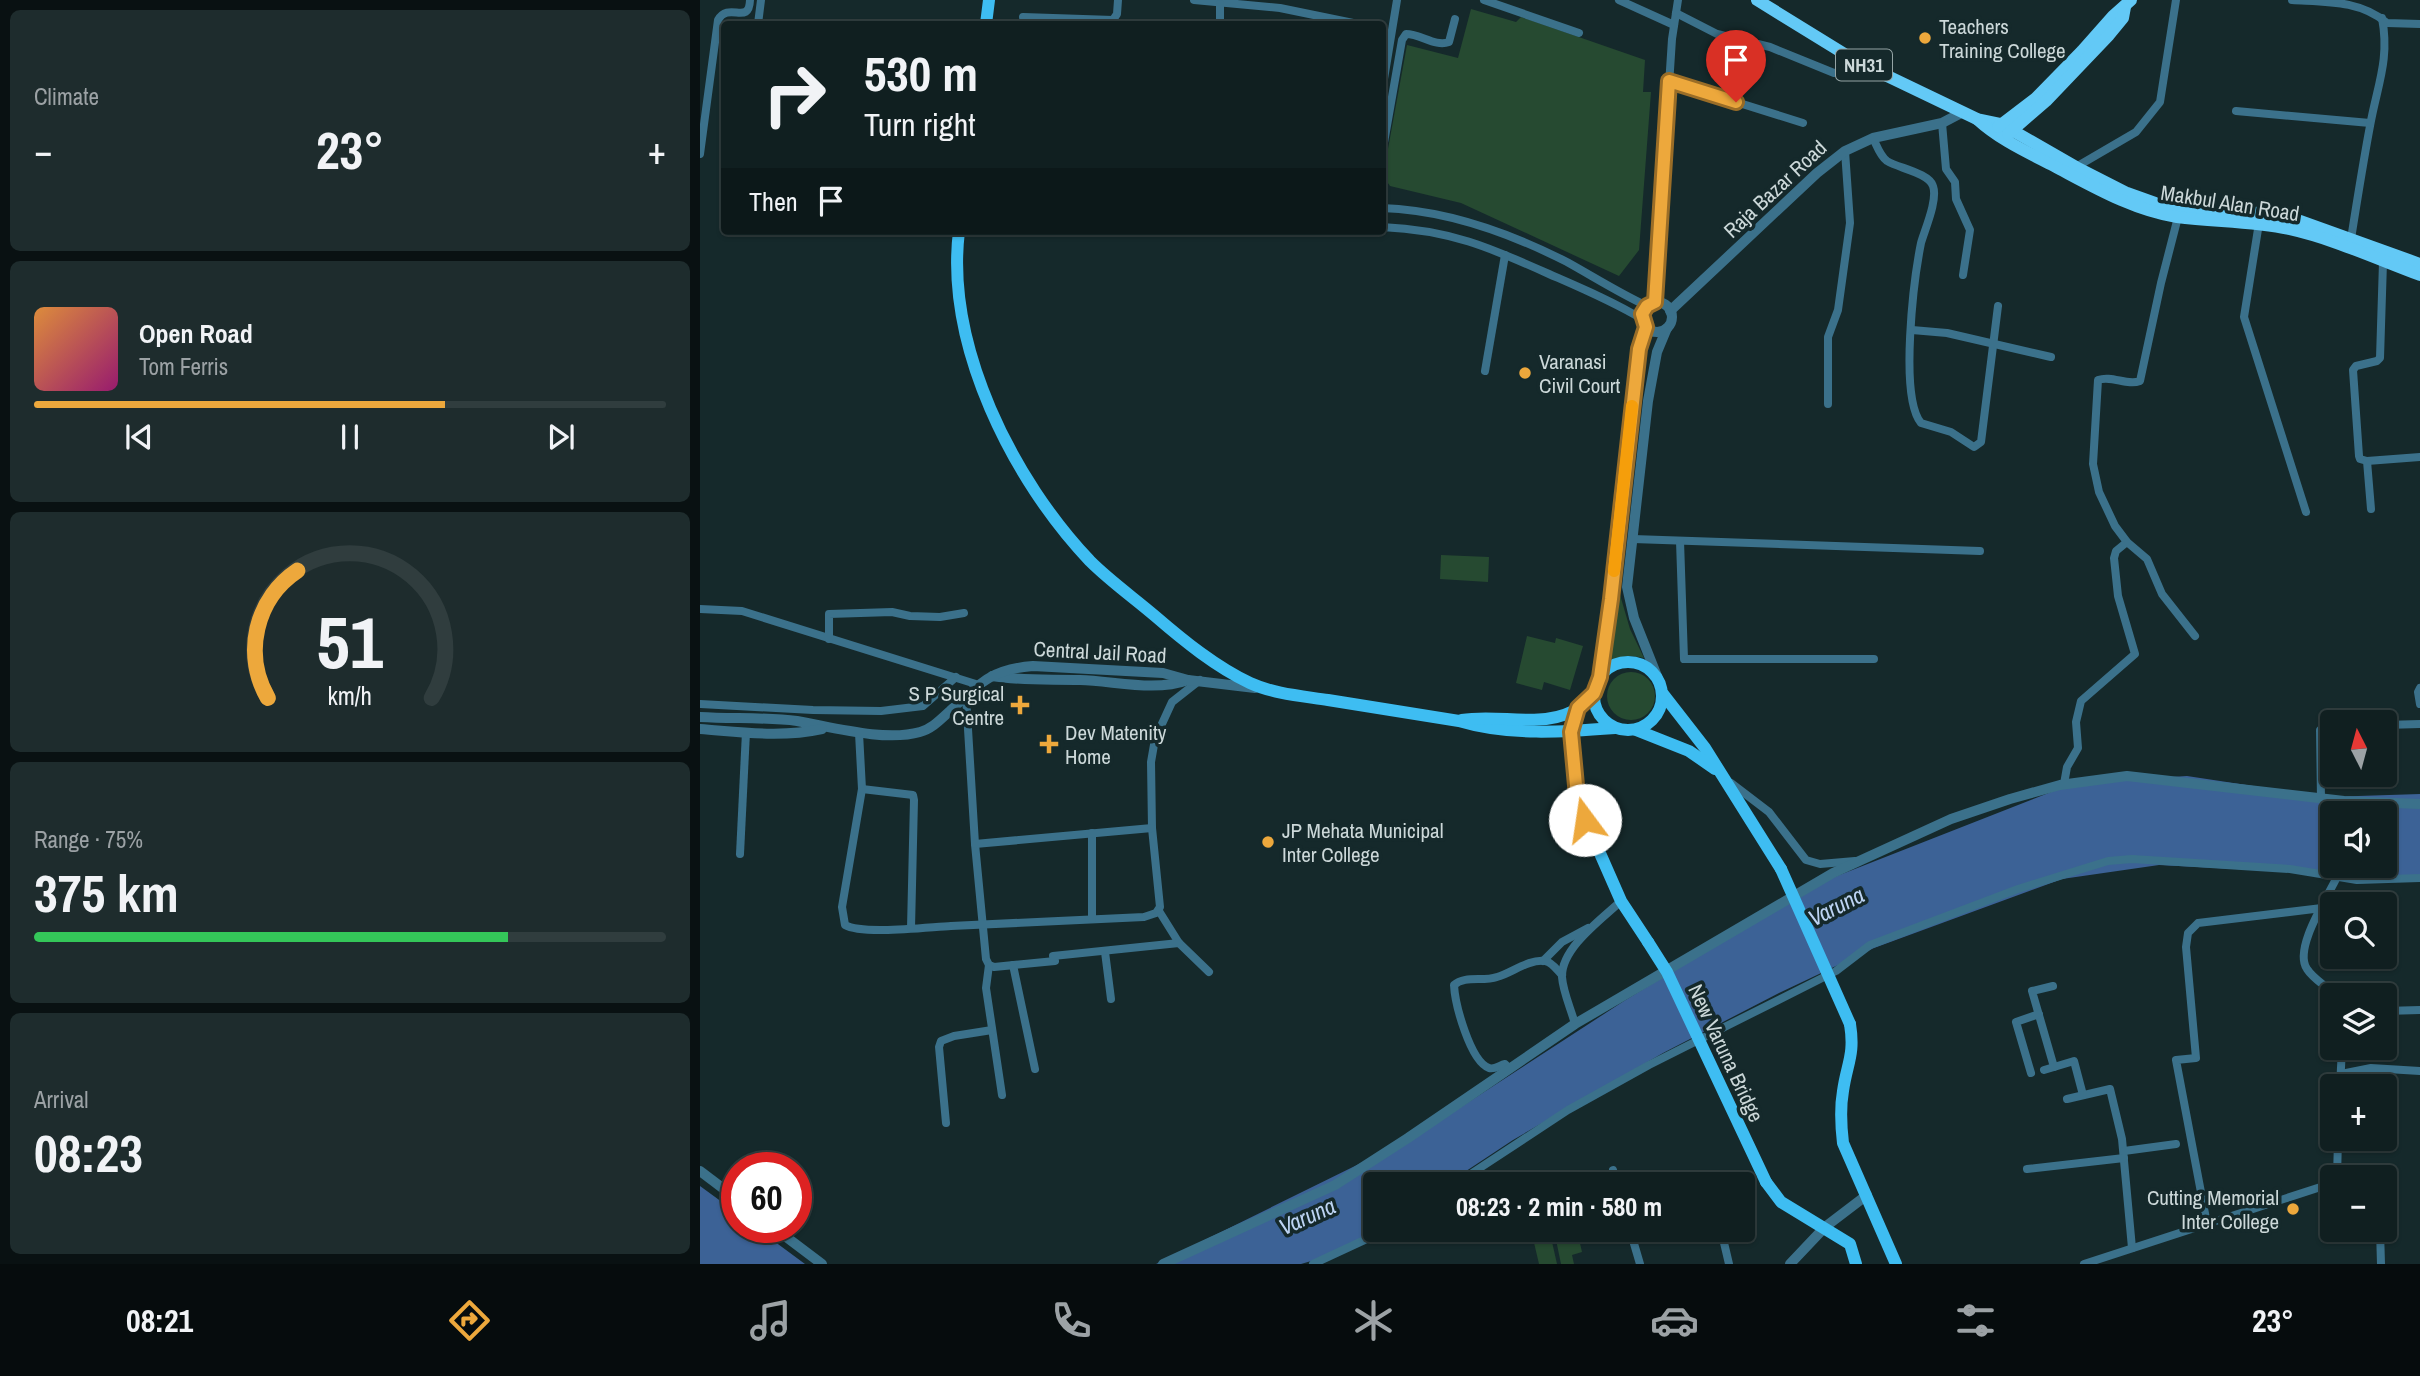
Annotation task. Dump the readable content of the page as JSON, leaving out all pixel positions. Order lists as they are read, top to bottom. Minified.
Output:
{"streets":{"highway":["NH31","Makbul Alan Road"],"main road":["Central Jail Road","New Varuna Bridge"],"street":["Raja Bazar Road"]},"crossings":[["NH31","Raja Bazar Road"],["NH31","Makbul Alan Road"],["Central Jail Road","New Varuna Bridge"]],"water":["Varuna"],"places":{"other":["Teachers Training College","Varanasi Civil Court","JP Mehata Municipal Inter College","Cutting Memorial Inter College"],"health":["S P Surgical Centre","Dev Matenity Home"]},"north":"top","page":{"tile":["Climate",["Range · 75%","375 km"],["Arrival","08:23"]],"turn":["530 m","Turn right"],"heat":["−","23°","+"],"then":"Then","song":["Open Road","Tom Ferris"],"map_buttons":["+","−"],"limit":"60","trip":"08:23 · 2 min · 580 m","tabs":["08:21","23°"],"gauge":["51","km/h"]}}
